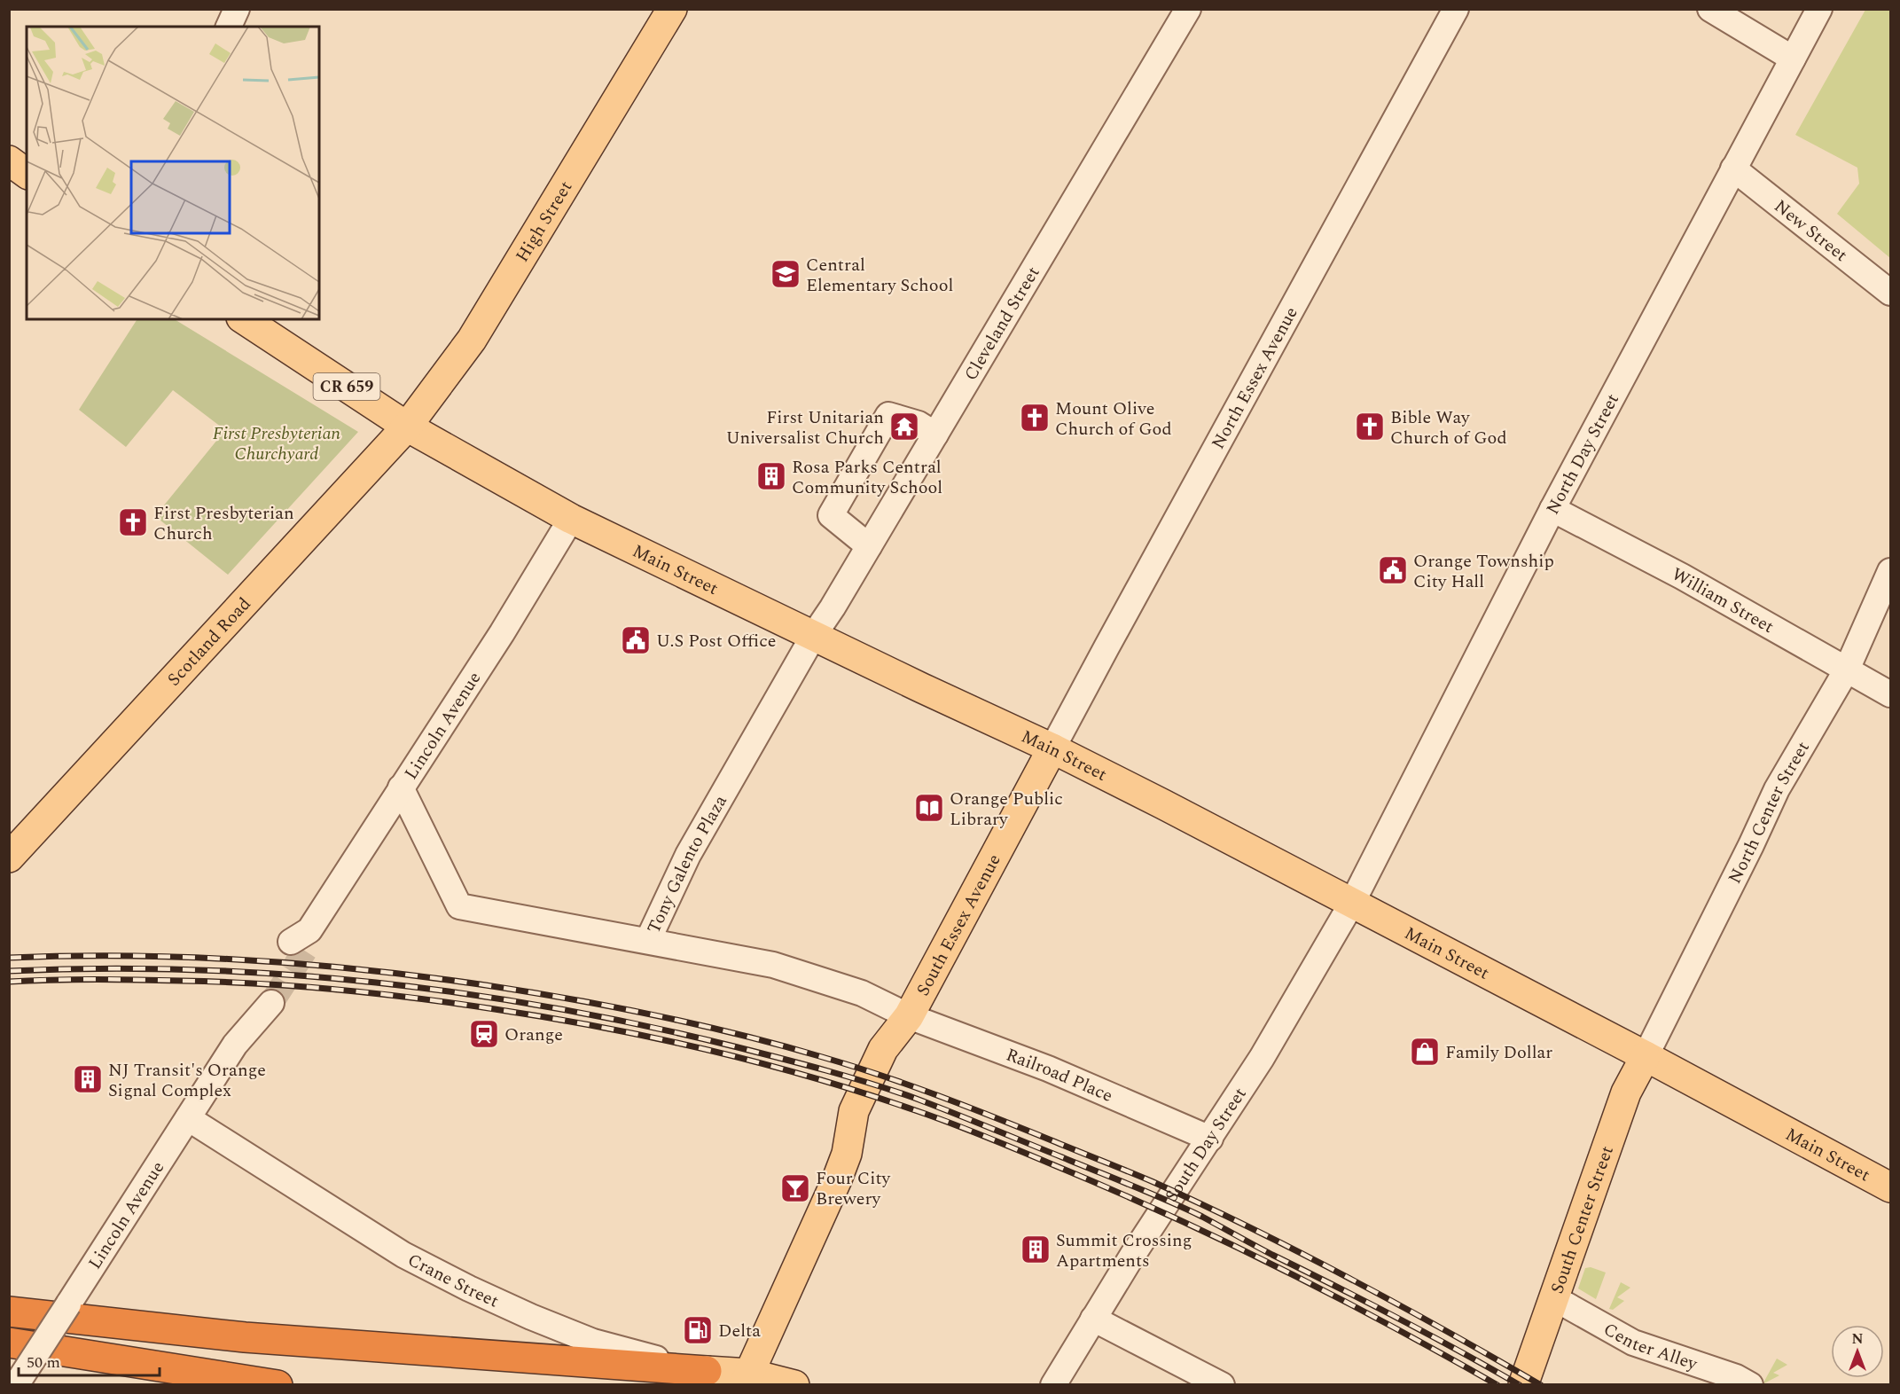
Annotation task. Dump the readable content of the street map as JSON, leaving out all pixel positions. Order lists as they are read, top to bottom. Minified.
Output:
{"streets":{"main road":["High Street","CR 659","Main Street","Scotland Road","South Essex Avenue","South Center Street","Crane Street"],"street":["New Street","Cleveland Street","North Essex Avenue","North Day Street","William Street","Lincoln Avenue","North Center Street","Tony Galento Plaza","Railroad Place","South Day Street","Center Alley"]},"crossings":[["High Street","Main Street"],["High Street","Scotland Road"],["New Street","North Day Street"],["Cleveland Street","Main Street"],["Cleveland Street","Tony Galento Plaza"],["North Essex Avenue","Main Street"],["North Essex Avenue","South Essex Avenue"],["North Day Street","Main Street"],["North Day Street","William Street"],["North Day Street","South Day Street"],["Main Street","Scotland Road"],["Main Street","Lincoln Avenue"],["Main Street","North Center Street"],["Main Street","Tony Galento Plaza"],["Main Street","South Essex Avenue"],["Main Street","South Day Street"],["Main Street","South Center Street"],["William Street","North Center Street"],["Lincoln Avenue","Crane Street"],["North Center Street","South Center Street"],["Tony Galento Plaza","South Essex Avenue"],["Tony Galento Plaza","Railroad Place"],["South Essex Avenue","Railroad Place"],["South Essex Avenue","Crane Street"],["Railroad Place","South Day Street"],["South Center Street","Center Alley"]],"parks":["First Presbyterian Churchyard"],"places":{"school or university":["Central Elementary School"],"church":["Mount Olive Church of God","Bible Way Church of God","First Presbyterian Church"],"temple":["First Unitarian Universalist Church"],"building":["Rosa Parks Central Community School","NJ Transit's Orange Signal Complex","Summit Crossing Apartments"],"public building":["Orange Township City Hall","U.S Post Office"],"library":["Orange Public Library"],"station":["Orange"],"shop":["Family Dollar"],"bar":["Four City Brewery"],"fuel station":["Delta"]},"scale_bar":"50 m","north":"top"}
